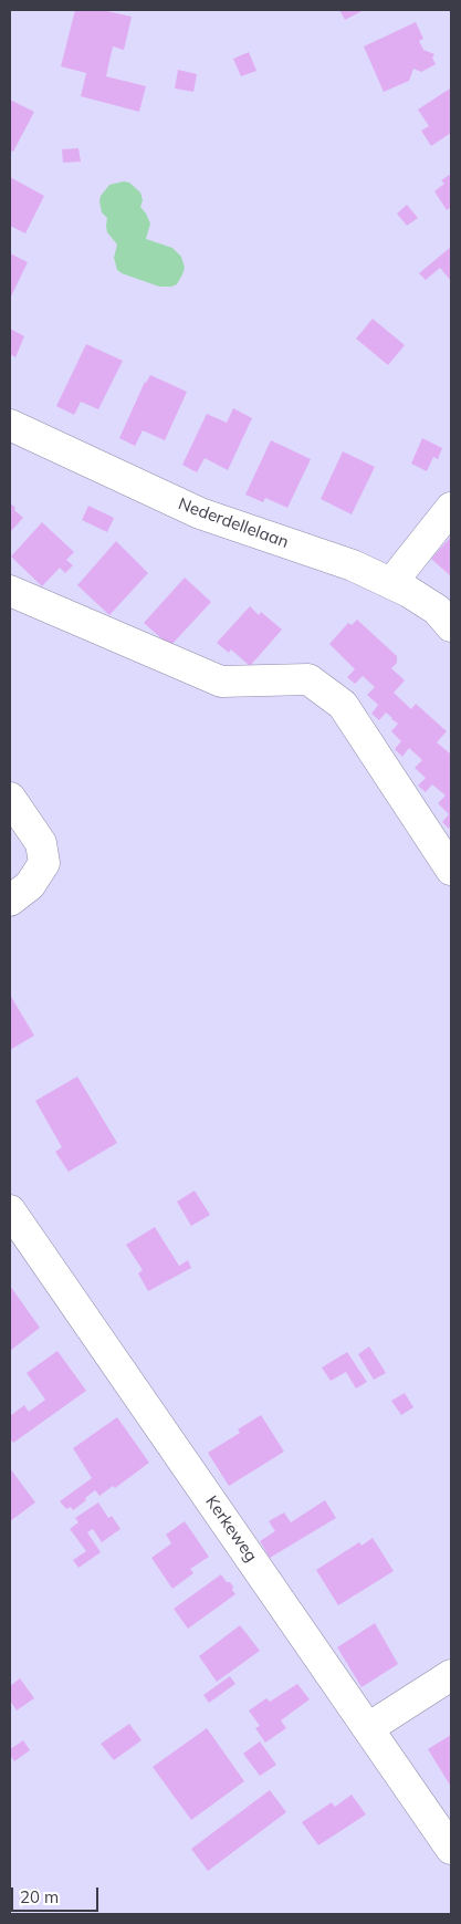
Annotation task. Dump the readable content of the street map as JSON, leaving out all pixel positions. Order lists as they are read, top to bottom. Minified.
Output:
{"streets":{"street":["Nederdellelaan","Kerkeweg"]},"scale_bar":"20 m"}
